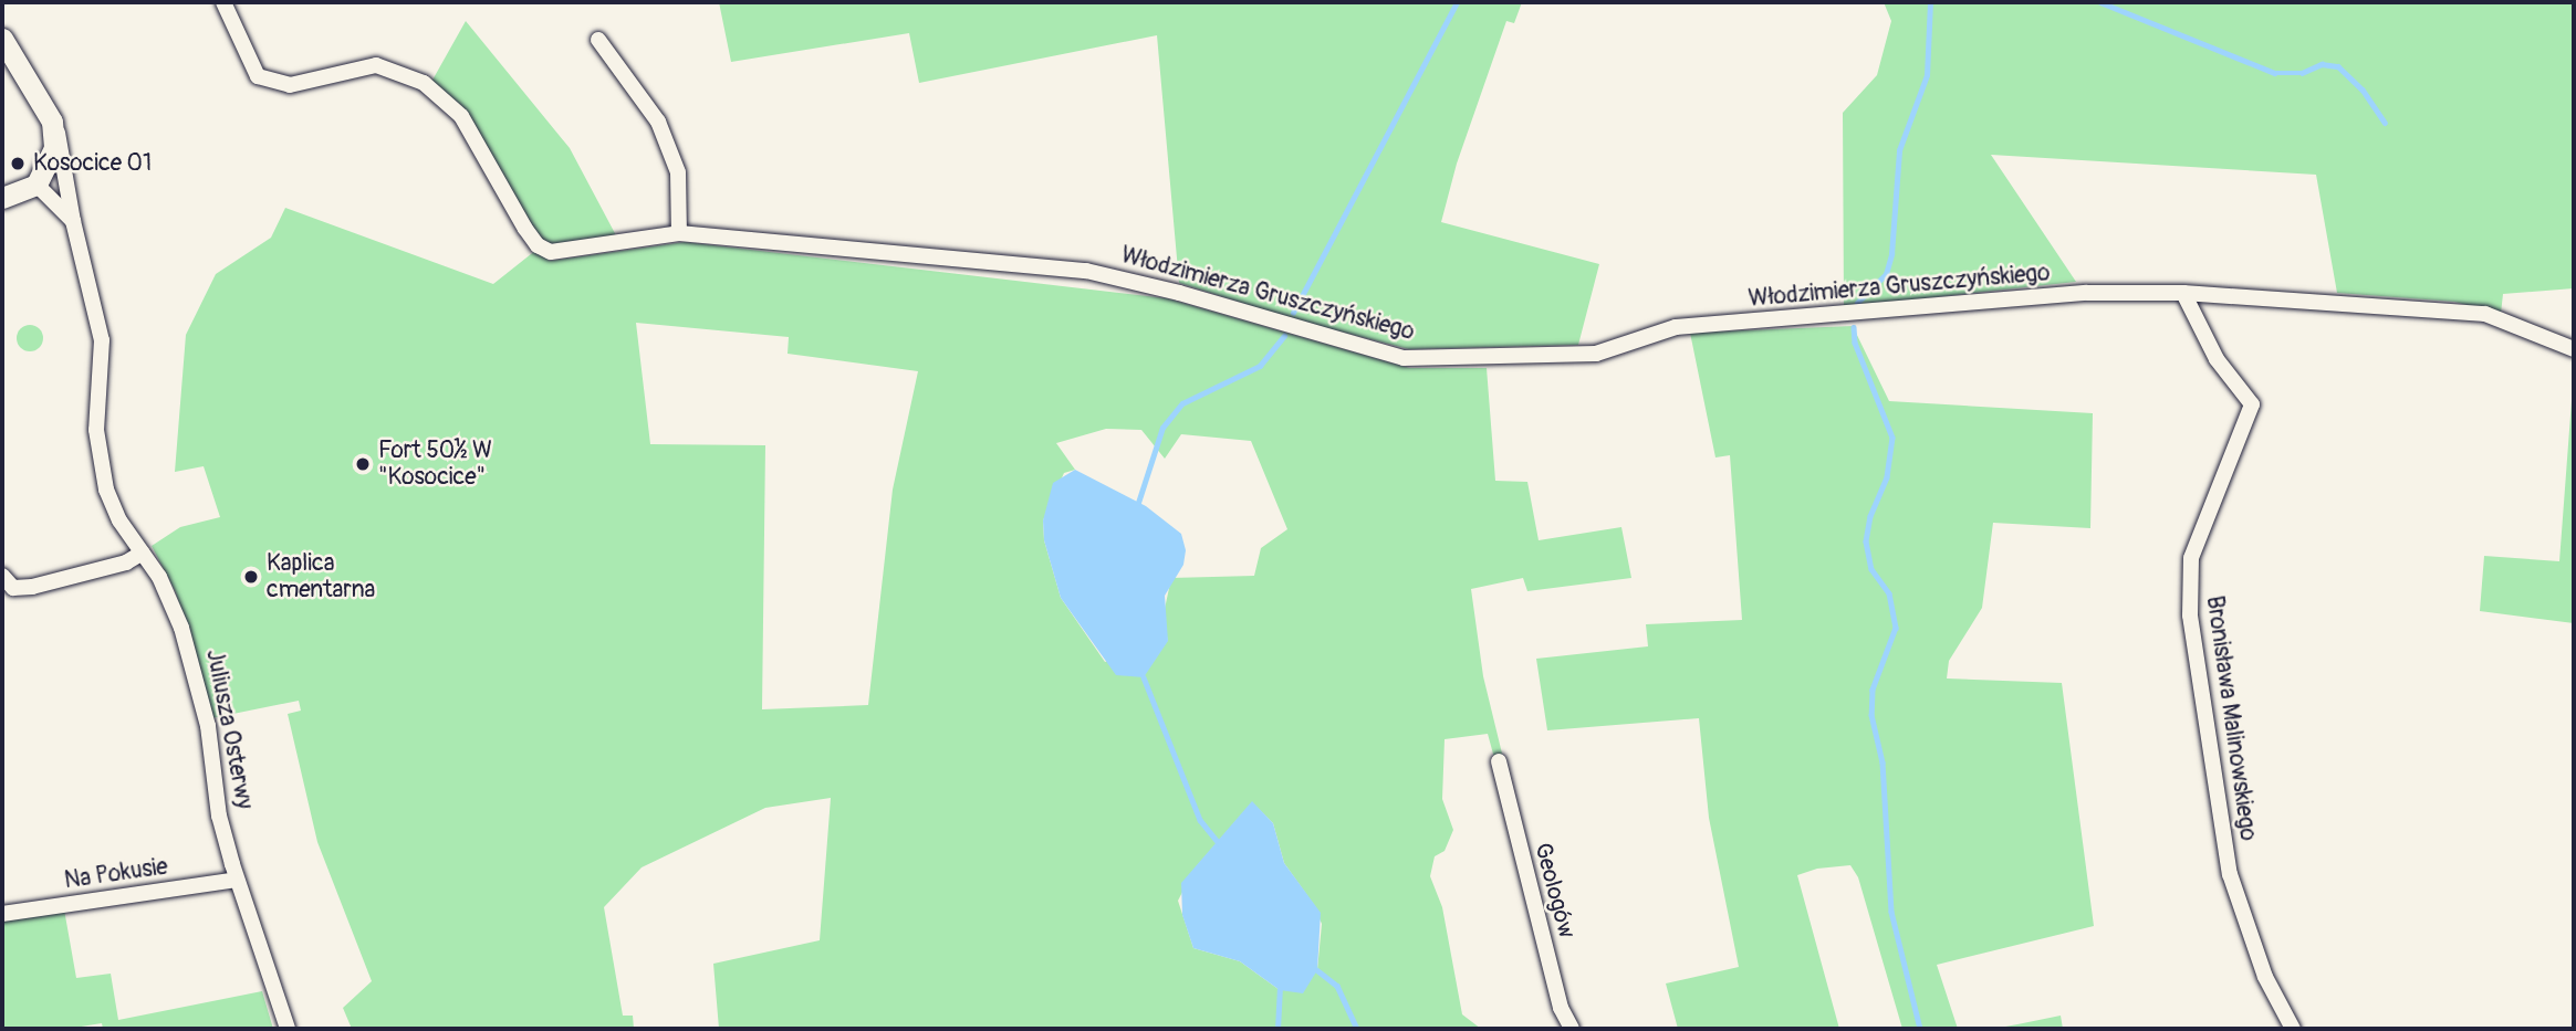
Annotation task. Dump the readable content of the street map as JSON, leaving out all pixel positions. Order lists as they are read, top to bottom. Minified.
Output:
{"streets":{"street":["Włodzimierza Gruszczyńskiego","Bronisława Malinowskiego","Juliusza Osterwy","Na Pokusie","Geologów"]},"crossings":[["Włodzimierza Gruszczyńskiego","Bronisława Malinowskiego"],["Juliusza Osterwy","Na Pokusie"]],"places":["Kosocice 01","Fort 50½ W \"Kosocice\"","Kaplica cmentarna"]}
